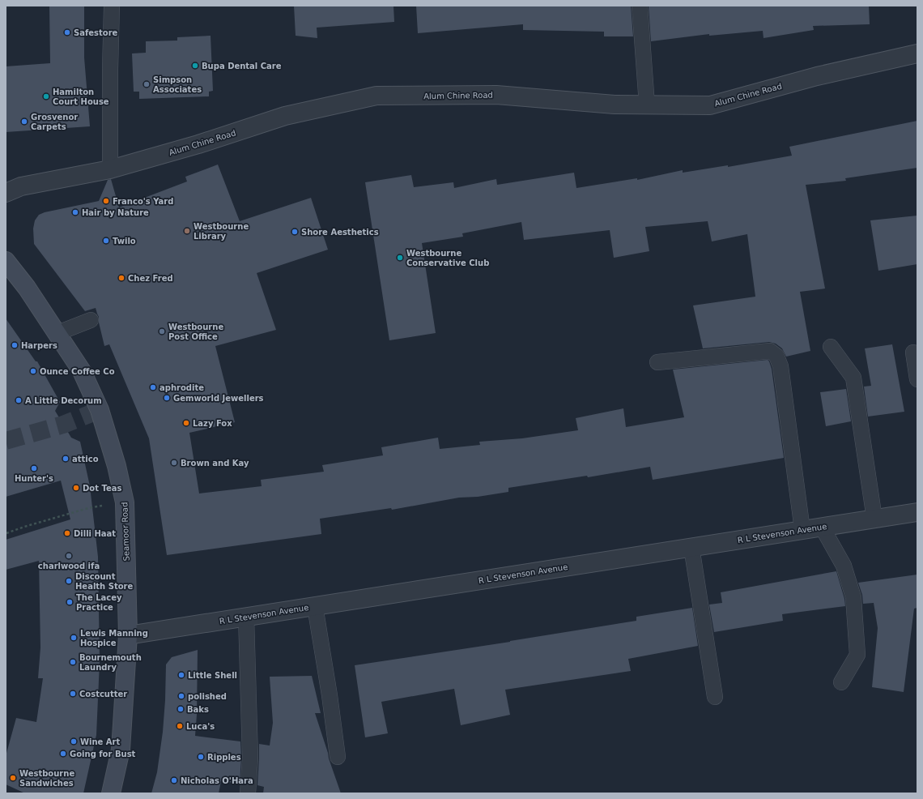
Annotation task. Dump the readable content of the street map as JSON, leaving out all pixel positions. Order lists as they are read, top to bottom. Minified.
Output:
{"streets":{"street":["Alum Chine Road","Seamoor Road","R L Stevenson Avenue"]},"crossings":[["Seamoor Road","R L Stevenson Avenue"]],"places":["Safestore","Bupa Dental Care","Simpson Associates","Hamilton Court House","Grosvenor Carpets","Franco's Yard","Hair by Nature","Westbourne Library","Shore Aesthetics","Twilo","Westbourne Conservative Club","Chez Fred","Westbourne Post Office","Harpers","Ounce Coffee Co","aphrodite","Gemworld Jewellers","A Little Decorum","Lazy Fox","attico","Brown and Kay","Hunter's","Dot Teas","Dilli Haat","charlwood ifa","Discount Health Store","The Lacey Practice","Lewis Manning Hospice","Bournemouth Laundry","Little Shell","Costcutter","polished","Baks","Luca's","Wine Art","Going for Bust","Ripples","Westbourne Sandwiches","Nicholas O'Hara"]}
